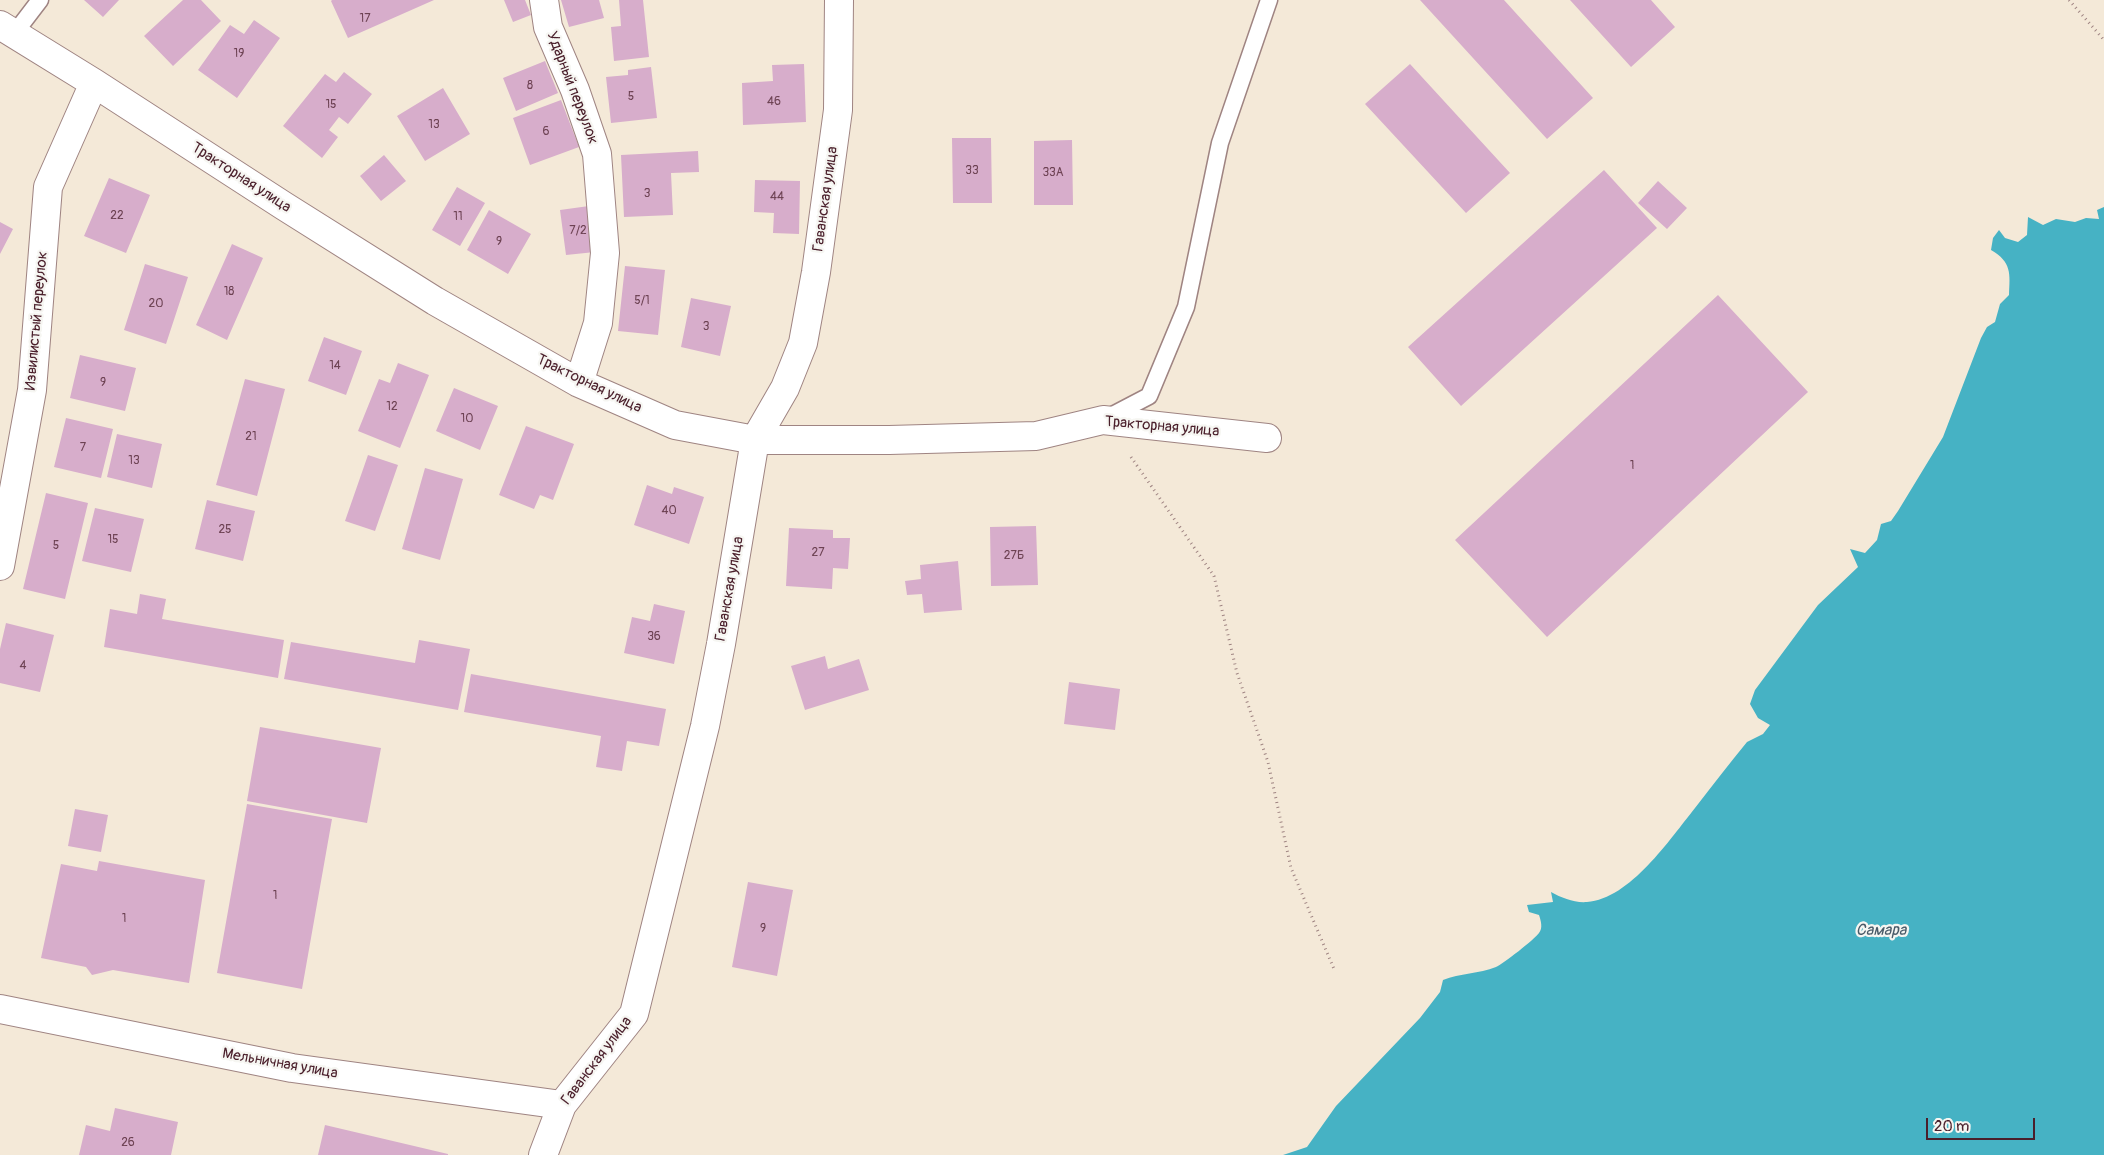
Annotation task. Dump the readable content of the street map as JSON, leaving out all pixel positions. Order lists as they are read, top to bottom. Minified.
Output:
{"streets":{"street":["Ударный переулок","Тракторная улица","Гаванская улица","Извилистый переулок","Мельничная улица"]},"crossings":[["Ударный переулок","Тракторная улица"],["Тракторная улица","Гаванская улица"],["Тракторная улица","Извилистый переулок"],["Гаванская улица","Мельничная улица"]],"water":["Самара"],"house_numbers":["17","19","8","5","46","15","13","6","33","33А","3","44","22","11","7/2","9","18","5/1","20","3","14","9","12","10","21","7","13","1","40","25","15","5","27","27Б","36","4","1","1","9","26"],"scale_bar":"20 m"}
